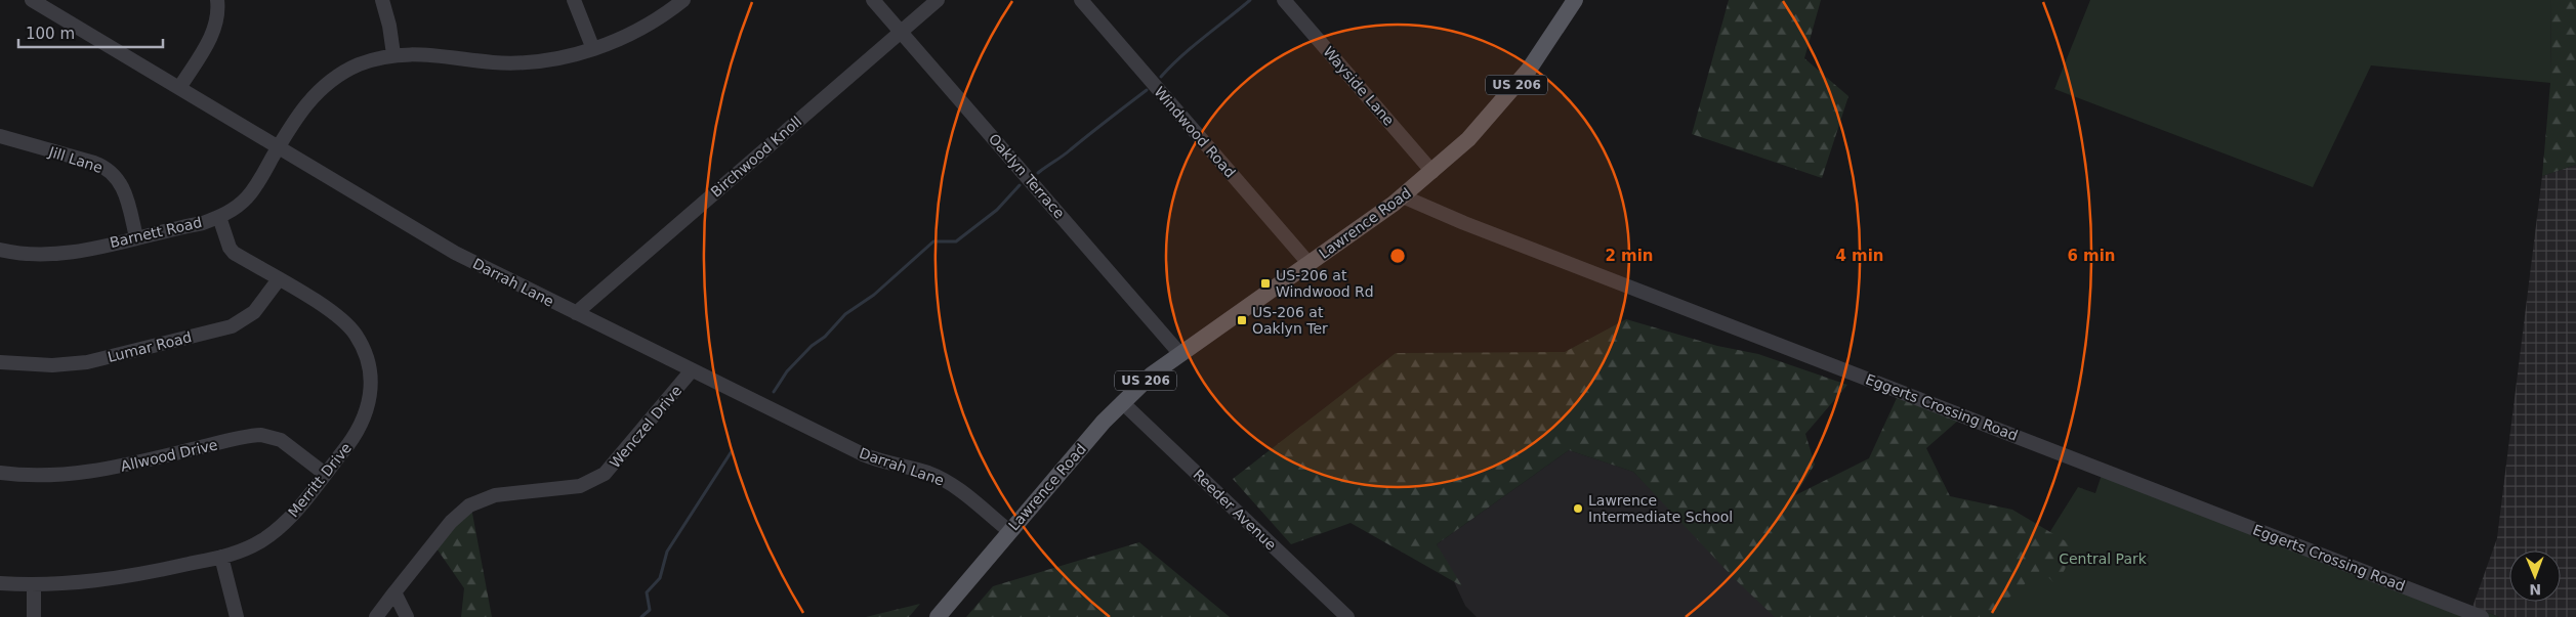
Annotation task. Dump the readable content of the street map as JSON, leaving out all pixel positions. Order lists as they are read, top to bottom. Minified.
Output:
{"streets":{"main road":["US 206","Lawrence Road"],"street":["Wayside Lane","Windwood Road","Birchwood Knoll","Jill Lane","Oaklyn Terrace","Barnett Road","Darrah Lane","Lumar Road","Eggerts Crossing Road","Wenczel Drive","Allwood Drive","Merritt Drive","Reeder Avenue"]},"crossings":[["Wayside Lane","Lawrence Road"],["Windwood Road","Lawrence Road"],["Birchwood Knoll","Oaklyn Terrace"],["Birchwood Knoll","Darrah Lane"],["Jill Lane","Barnett Road"],["Oaklyn Terrace","Lawrence Road"],["Lawrence Road","Darrah Lane"],["Lawrence Road","Eggerts Crossing Road"],["Lawrence Road","Reeder Avenue"],["Barnett Road","Darrah Lane"],["Barnett Road","Merritt Drive"],["Darrah Lane","Wenczel Drive"],["Lumar Road","Merritt Drive"],["Allwood Drive","Merritt Drive"]],"parks":["Central Park"],"places":{"transit":["US-206 at Windwood Rd","US-206 at Oaklyn Ter"],"other":["Lawrence Intermediate School"]},"scale_bar":"100 m","north":"bottom","rings":["2 min","4 min","6 min"]}
